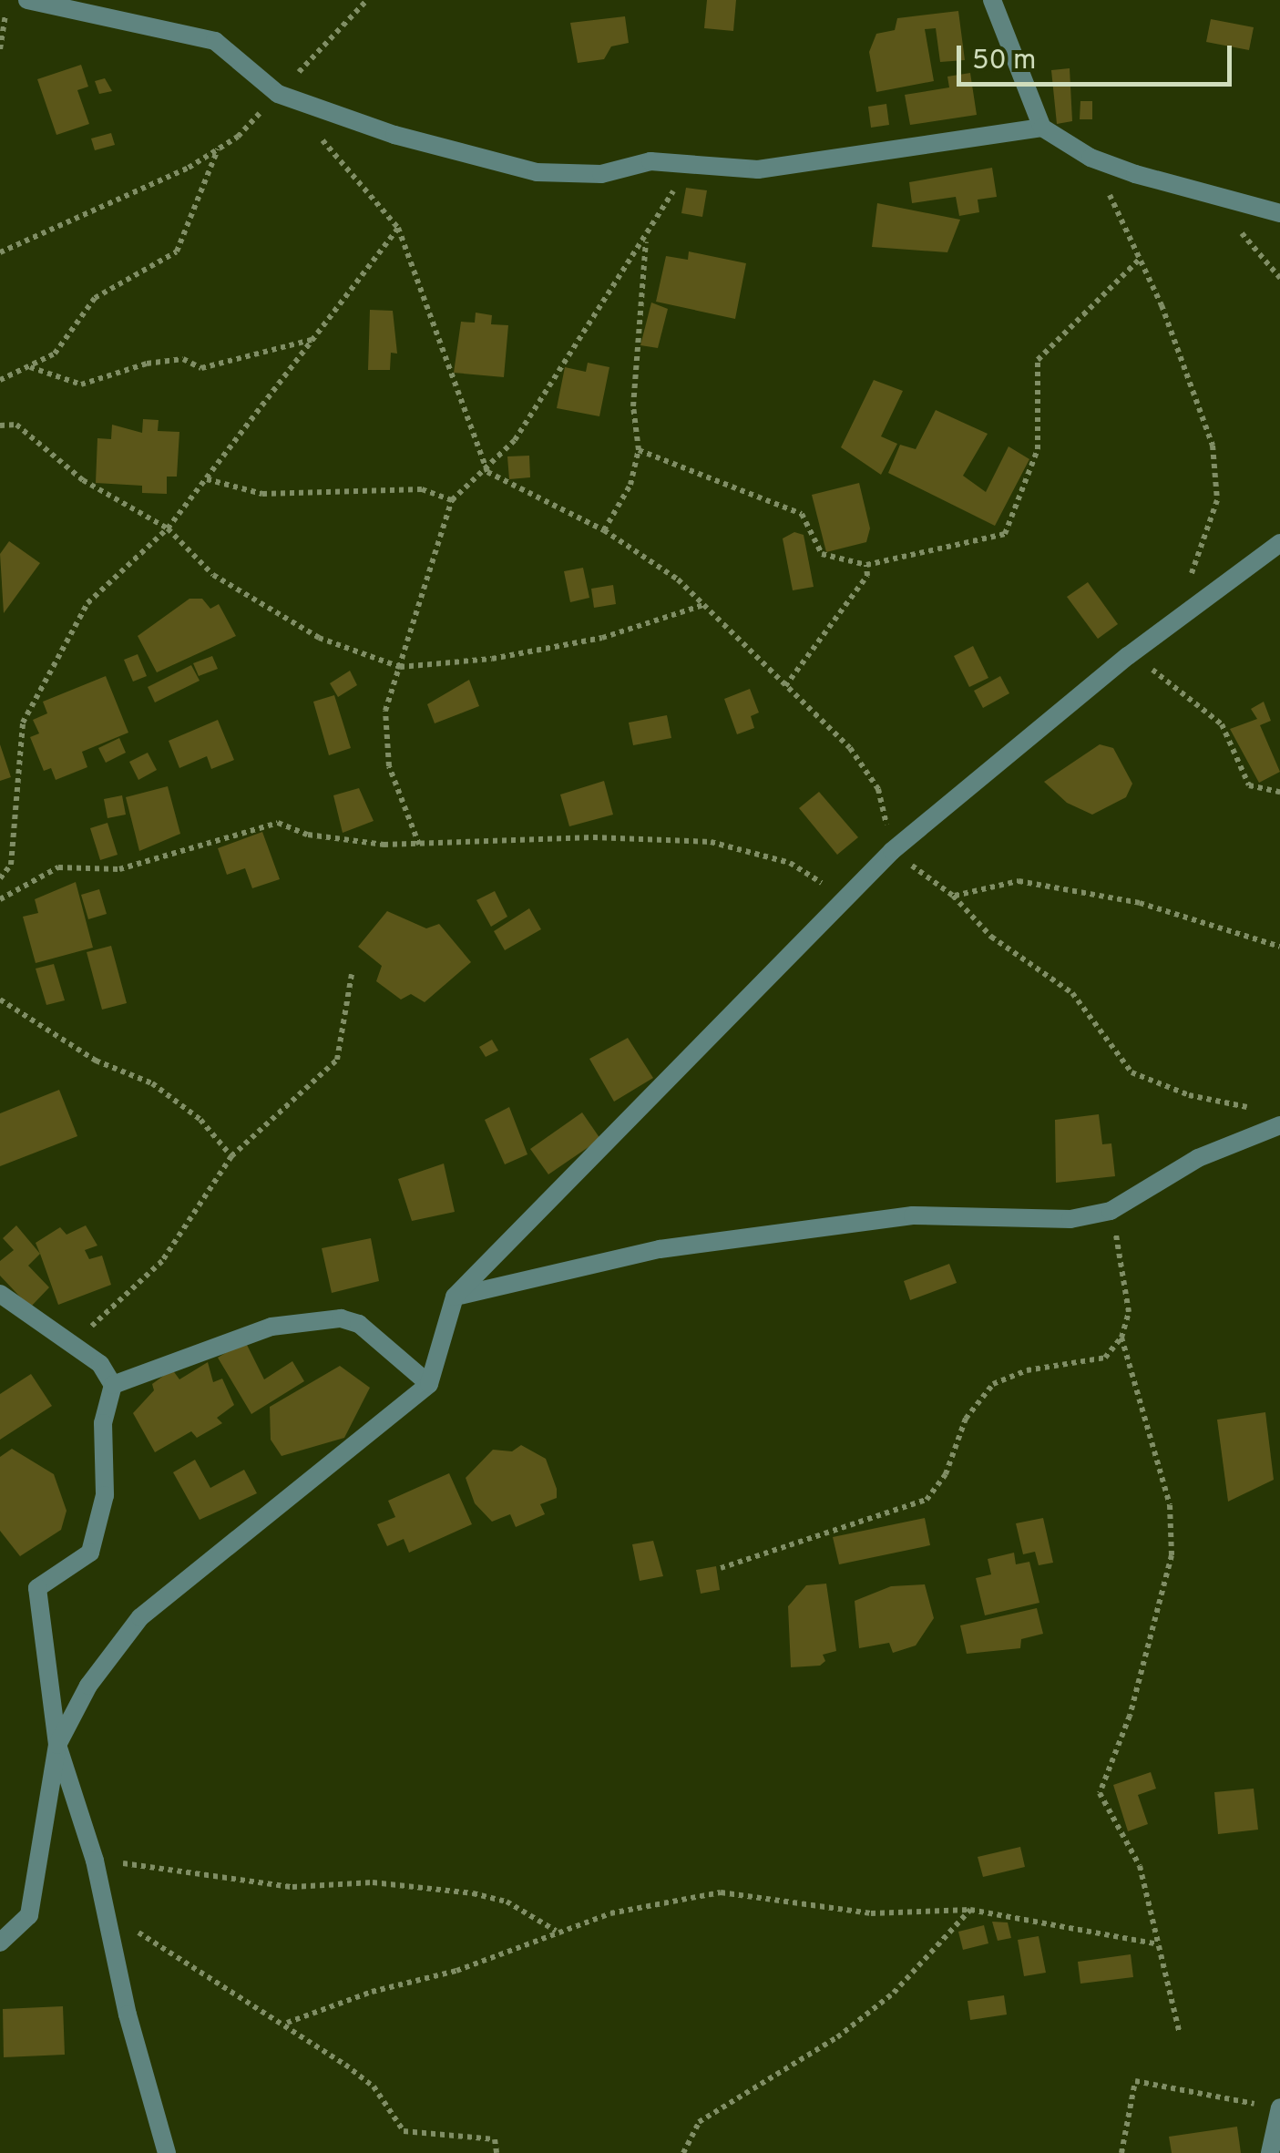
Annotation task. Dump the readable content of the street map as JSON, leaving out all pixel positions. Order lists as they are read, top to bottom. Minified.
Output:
{"scale_bar":"50 m"}
